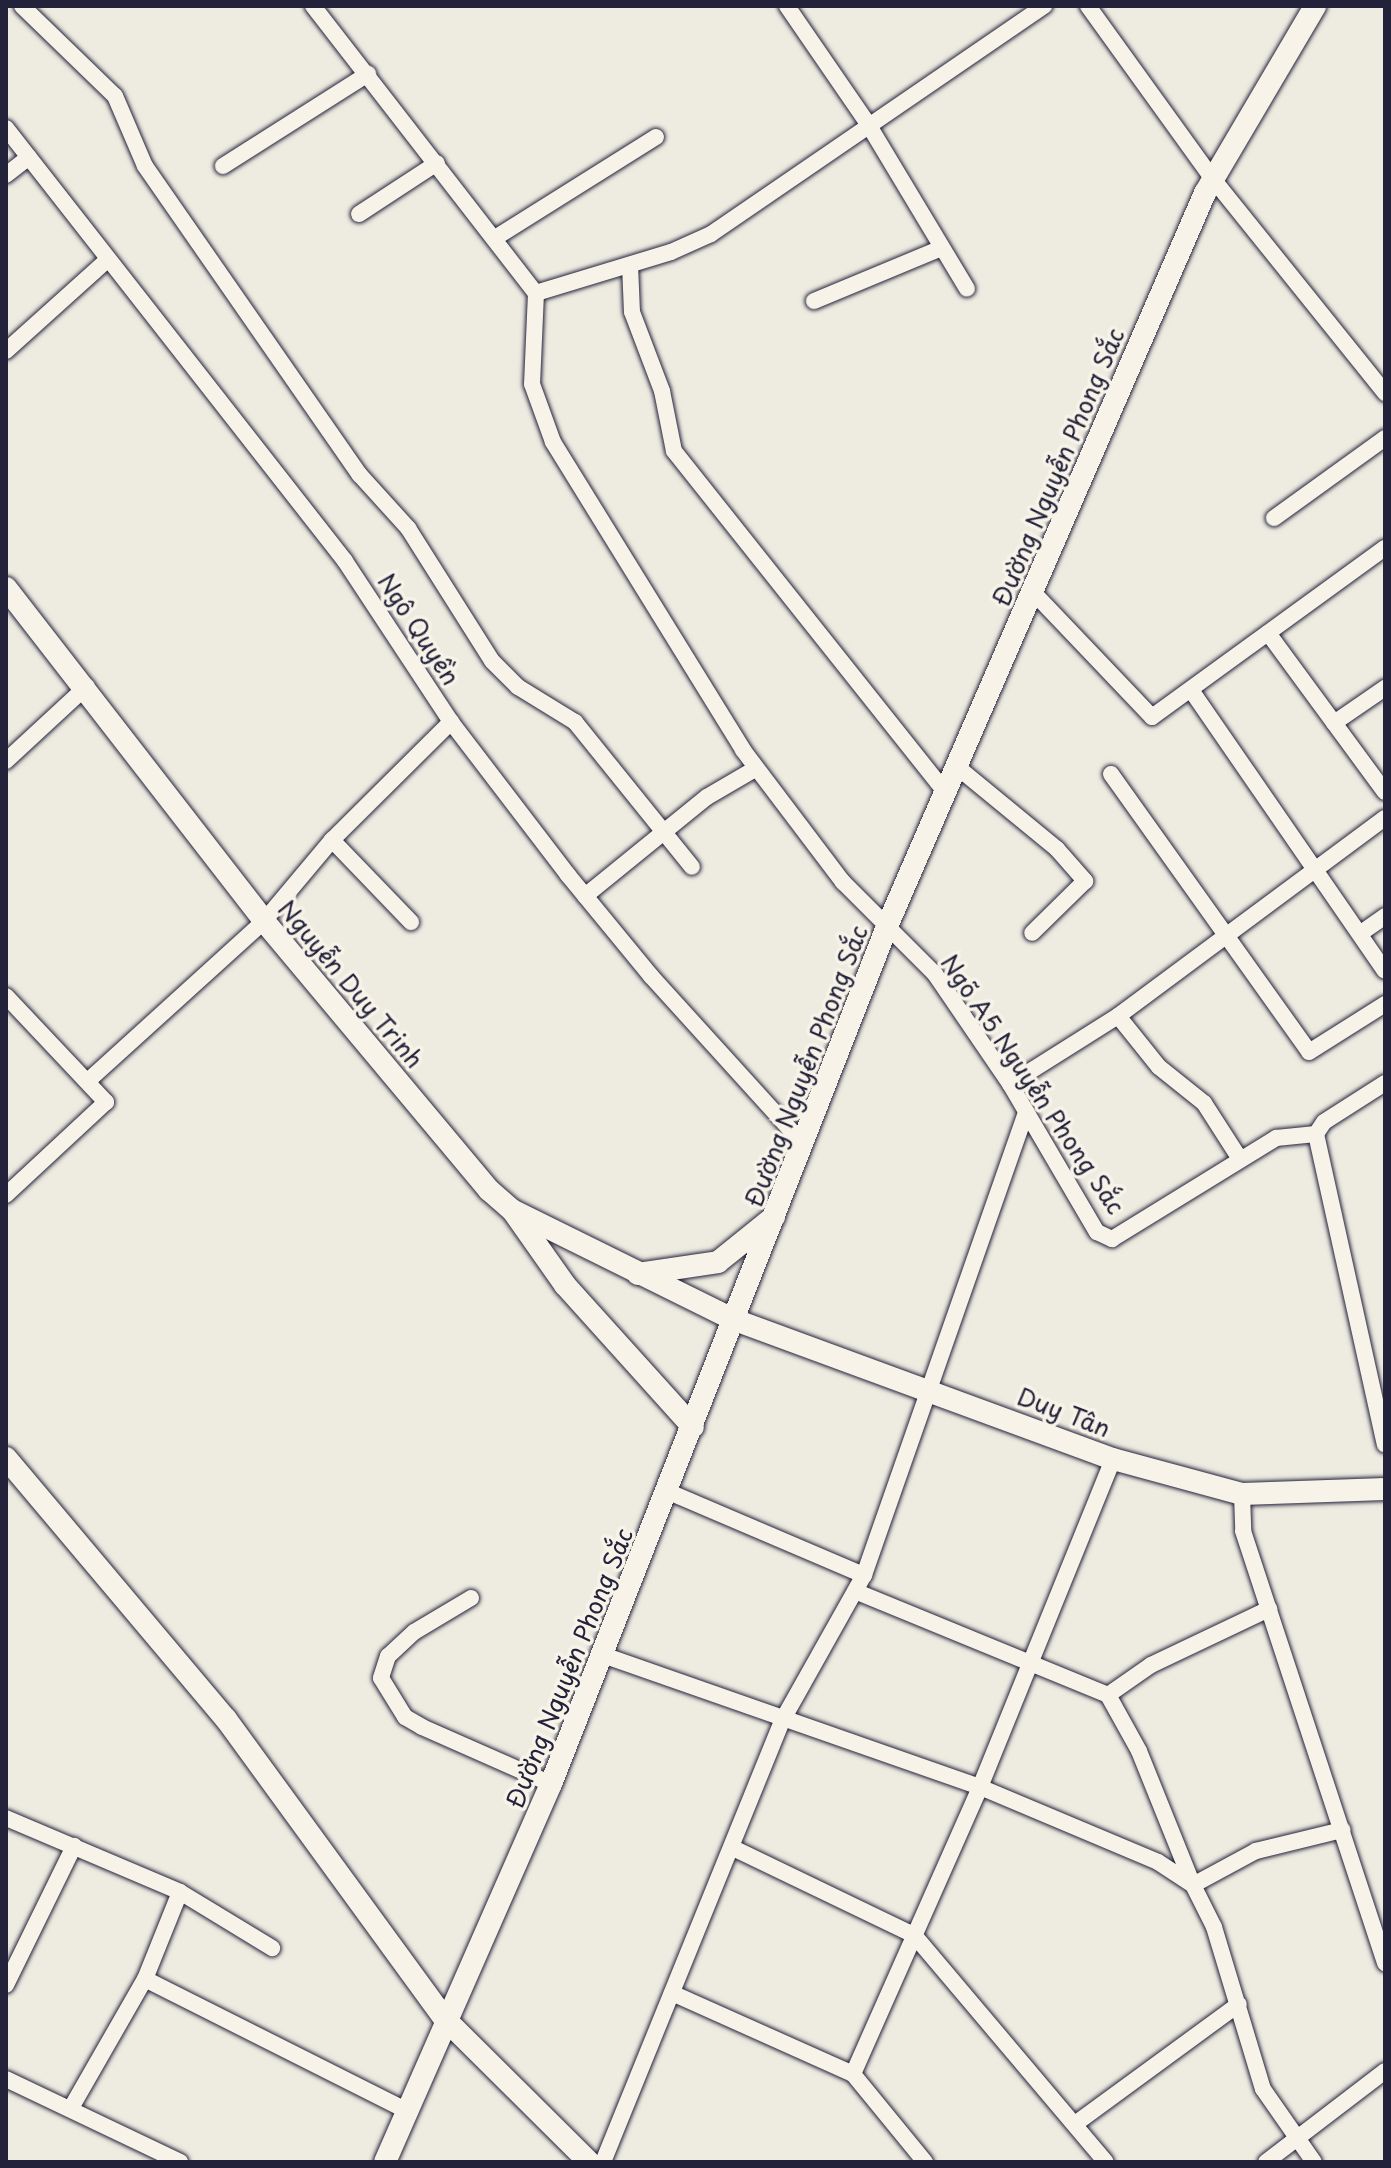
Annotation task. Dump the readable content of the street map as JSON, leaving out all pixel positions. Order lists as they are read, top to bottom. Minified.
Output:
{"streets":{"street":["Đường Nguyễn Phong Sắc","Ngô Quyền","Nguyễn Duy Trinh","Ngõ A5 Nguyễn Phong Sắc","Duy Tân"]},"crossings":[["Đường Nguyễn Phong Sắc","Ngô Quyền"],["Đường Nguyễn Phong Sắc","Nguyễn Duy Trinh"],["Đường Nguyễn Phong Sắc","Ngõ A5 Nguyễn Phong Sắc"],["Đường Nguyễn Phong Sắc","Duy Tân"],["Nguyễn Duy Trinh","Duy Tân"]]}
